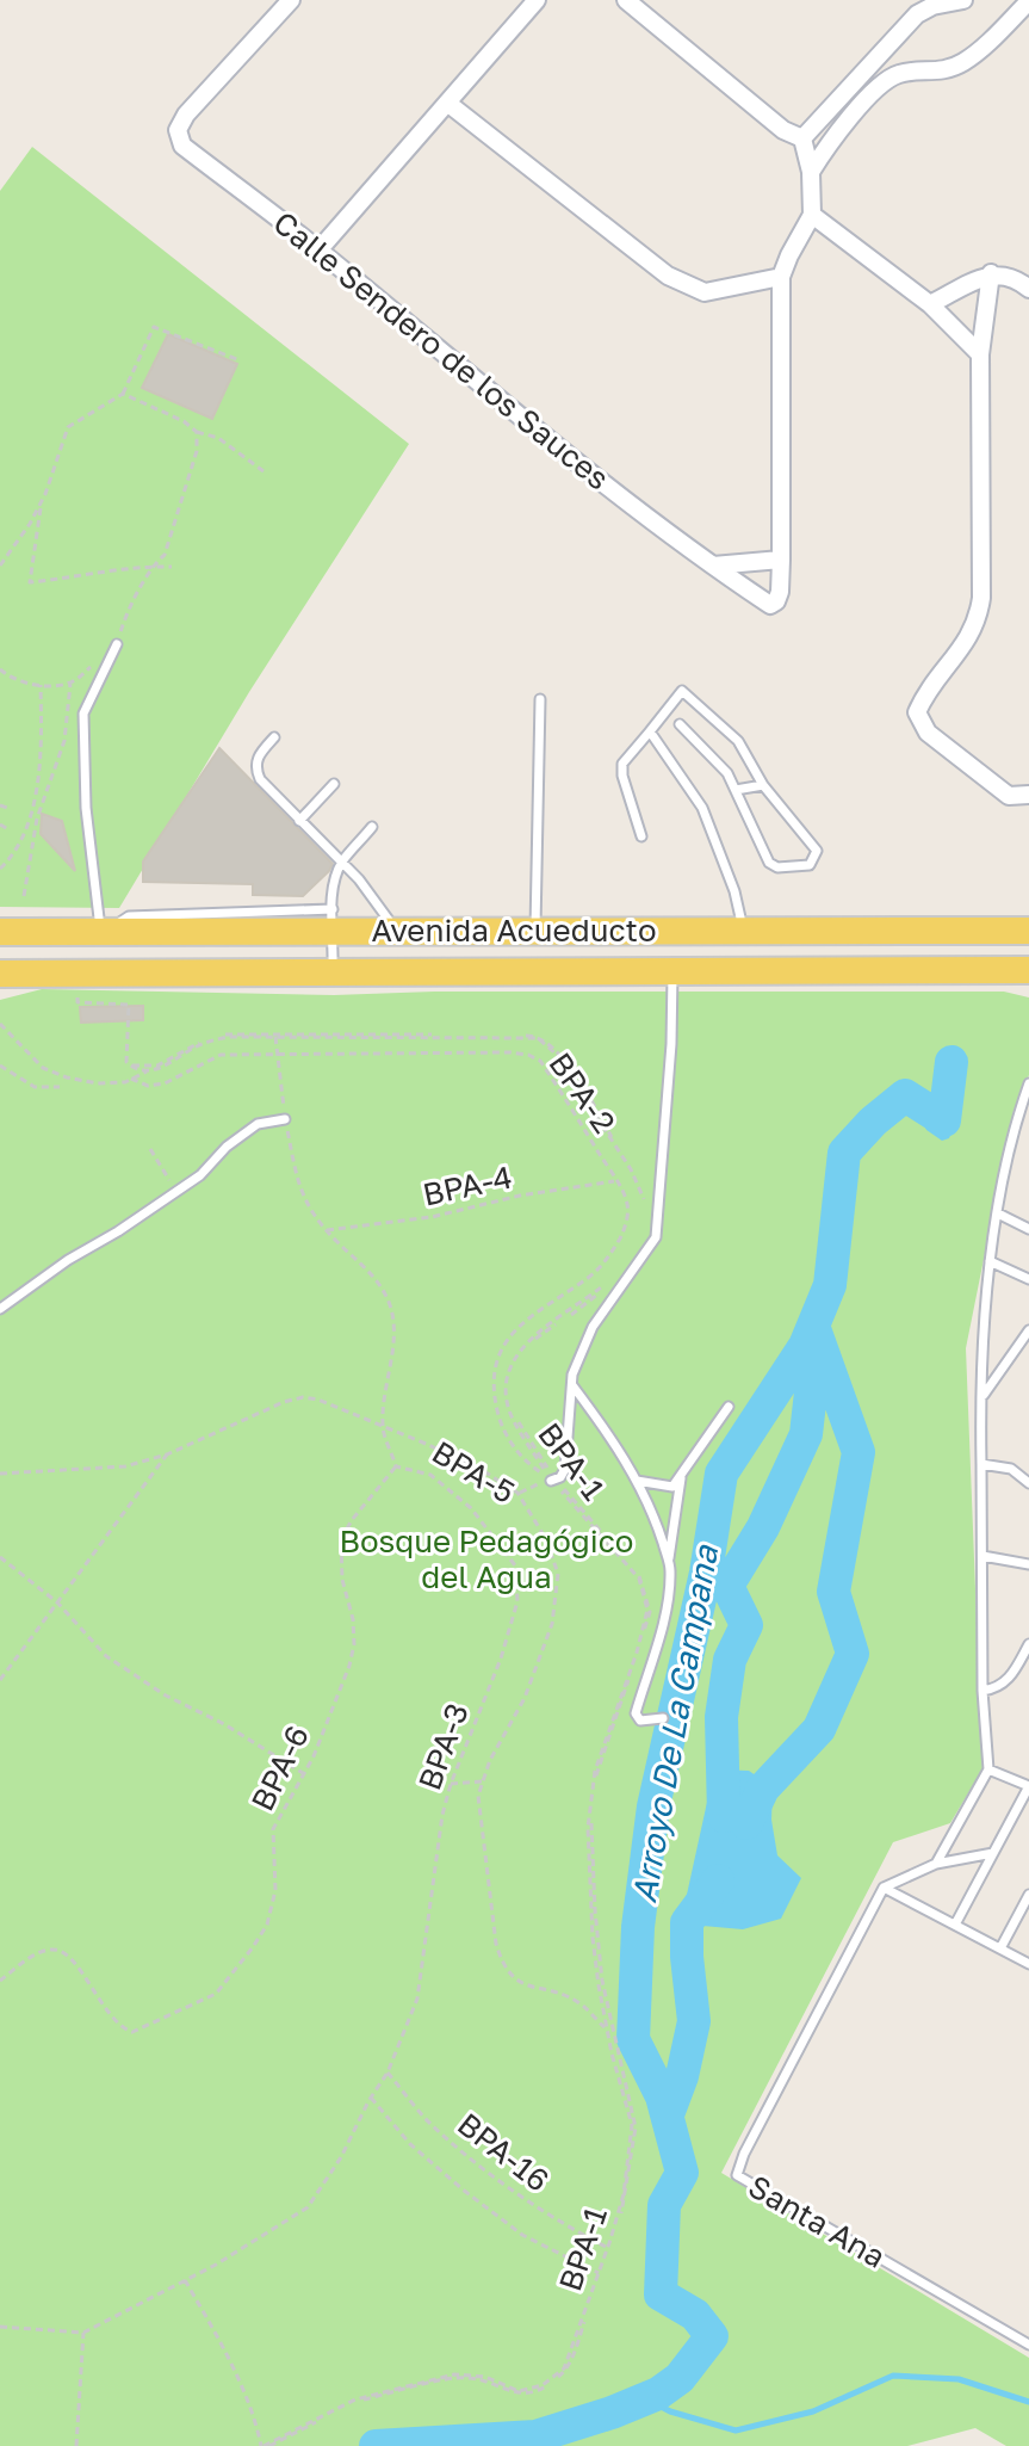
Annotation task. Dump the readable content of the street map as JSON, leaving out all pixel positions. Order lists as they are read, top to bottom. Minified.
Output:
{"streets":{"main road":["Avenida Acueducto"],"street":["Calle Sendero de los Sauces"],"lane":["Santa Ana"],"path":["BPA-2","BPA-4","BPA-1","BPA-5","BPA-3","BPA-6","BPA-16"]},"crossings":[["BPA-2","BPA-4"],["BPA-2","BPA-1"],["BPA-1","BPA-5"],["BPA-1","BPA-16"],["BPA-3","BPA-6"],["BPA-3","BPA-16"]],"water":["Arroyo De La Campana"],"parks":["Bosque Pedagógico del Agua"]}
